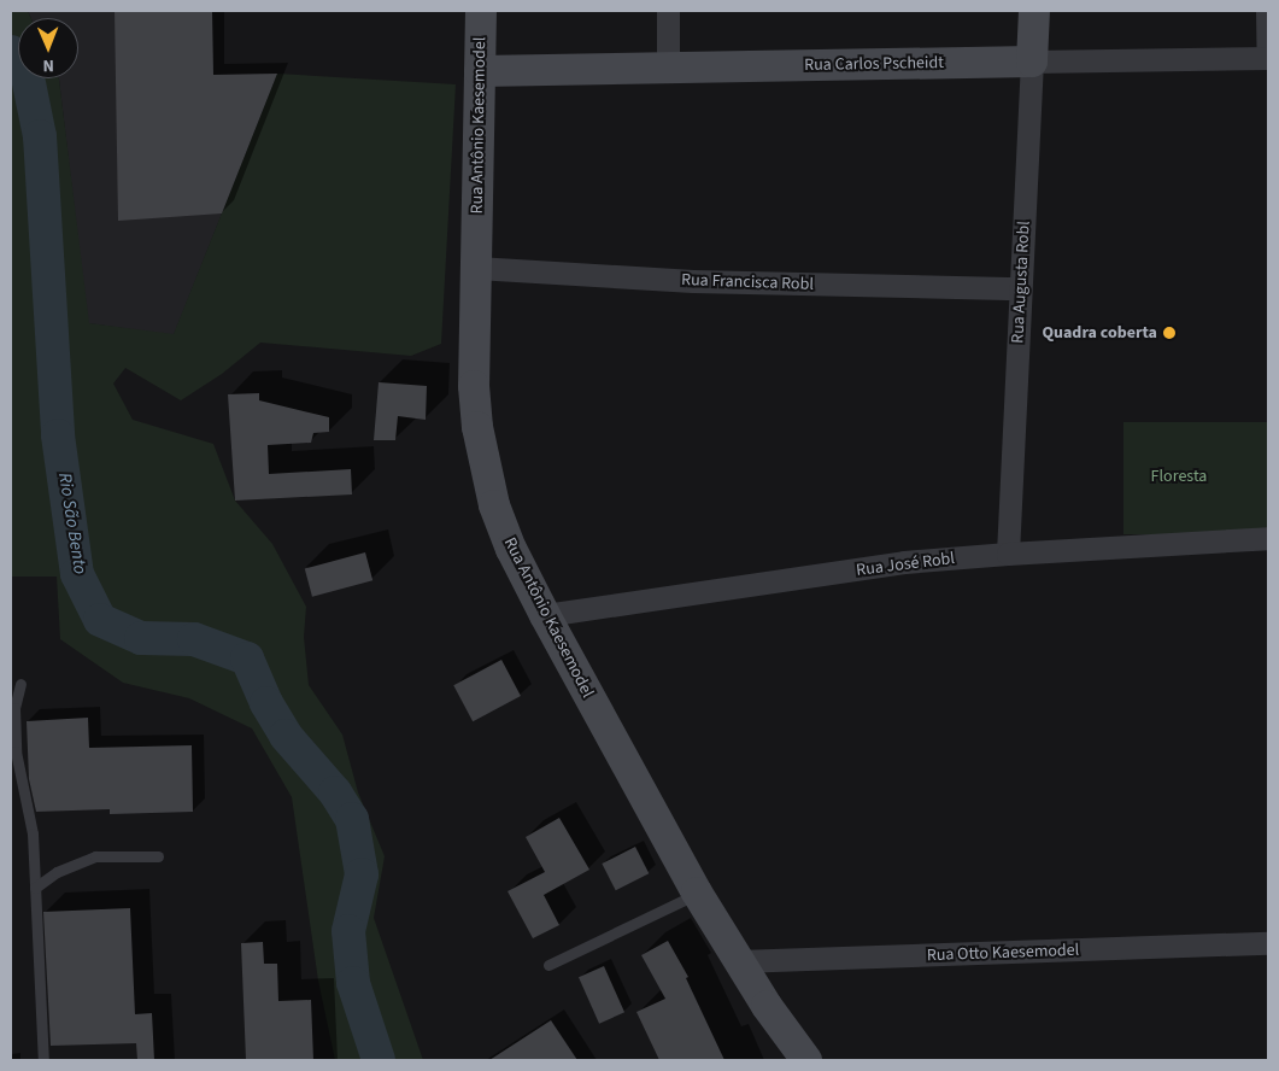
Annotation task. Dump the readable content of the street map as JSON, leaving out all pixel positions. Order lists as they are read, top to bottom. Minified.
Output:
{"streets":{"main road":["Rua Carlos Pscheidt","Rua Antônio Kaesemodel","Rua Augusta Robl"],"street":["Rua Francisca Robl","Rua José Robl","Rua Otto Kaesemodel"]},"crossings":[["Rua Carlos Pscheidt","Rua Antônio Kaesemodel"],["Rua Carlos Pscheidt","Rua Augusta Robl"],["Rua Antônio Kaesemodel","Rua Francisca Robl"],["Rua Antônio Kaesemodel","Rua José Robl"],["Rua Antônio Kaesemodel","Rua Otto Kaesemodel"],["Rua Francisca Robl","Rua Augusta Robl"],["Rua Augusta Robl","Rua José Robl"]],"water":["Rio São Bento"],"parks":["Floresta"],"places":["Quadra coberta"],"north":"bottom"}
